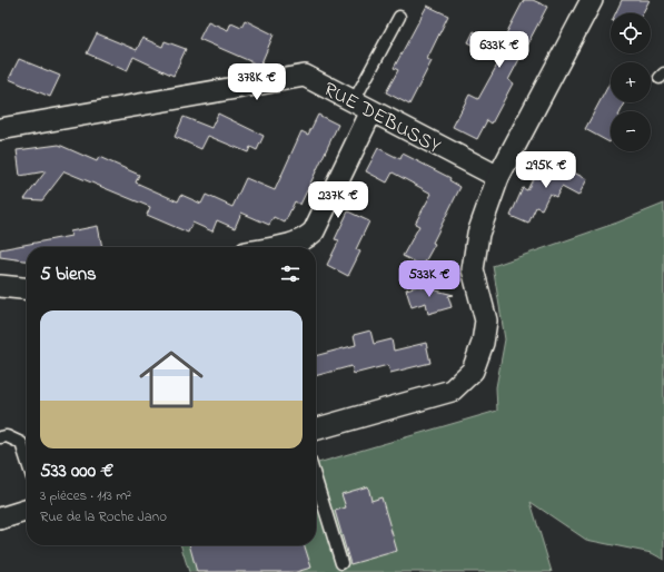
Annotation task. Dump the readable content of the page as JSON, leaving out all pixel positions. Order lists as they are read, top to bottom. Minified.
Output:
{"streets":{"street":["RUE DEBUSSY"]},"page":{"map_buttons":["+","−"],"price":["633K €","378K €","295K €","237K €","533K €"],"heading":"5 biens","list":[{"name":"533 000 €","note":"3 pièces · 113 m² · Rue de la Roche Jano"}]}}
